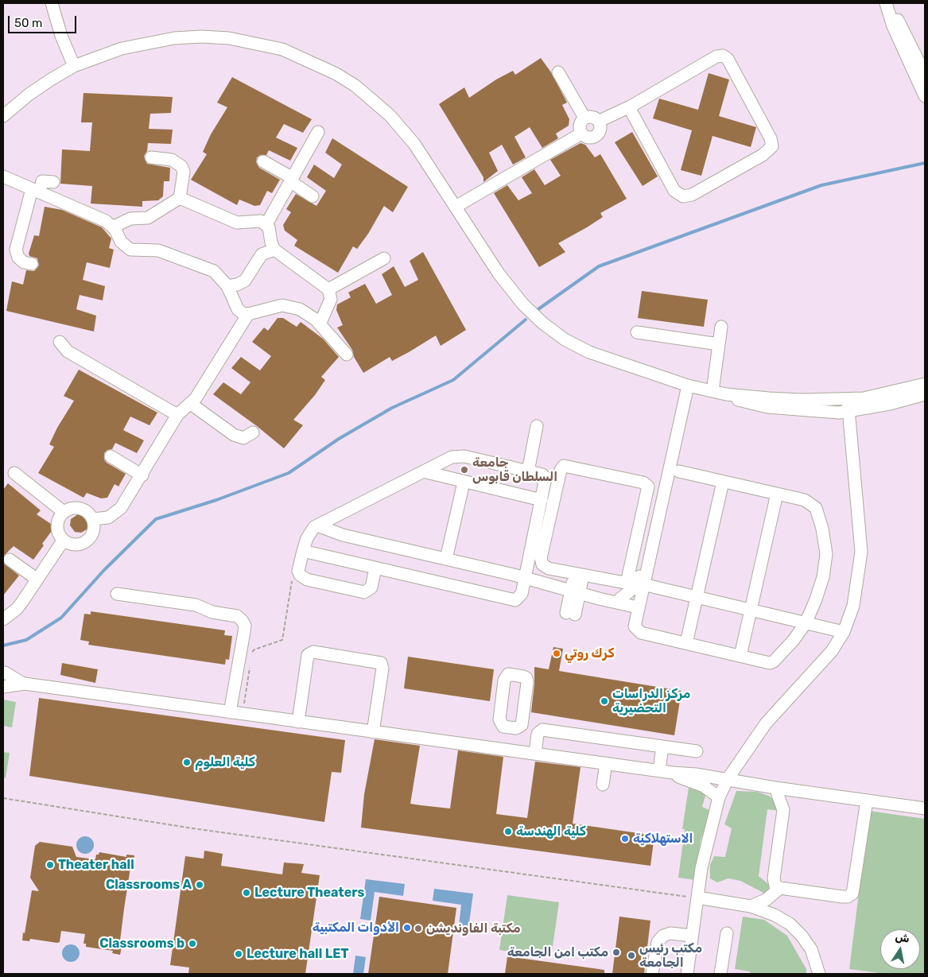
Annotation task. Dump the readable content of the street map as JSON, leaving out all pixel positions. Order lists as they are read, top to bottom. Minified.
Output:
{"places":["جامعة السلطان قابوس","كرك روتي","مركز الدراسات التحضيرية","كلية العلوم","كلية الهندسة","الاستهلاكية","Theater hall","Classrooms A","Lecture Theaters","الأدوات المكتبية","مكتبة الفاونديشن","Classrooms b","مكتب امن الجامعة","Lecture hall LET","مكتب رئيس الجامعة"],"scale_bar":"50 m","north":"top"}
